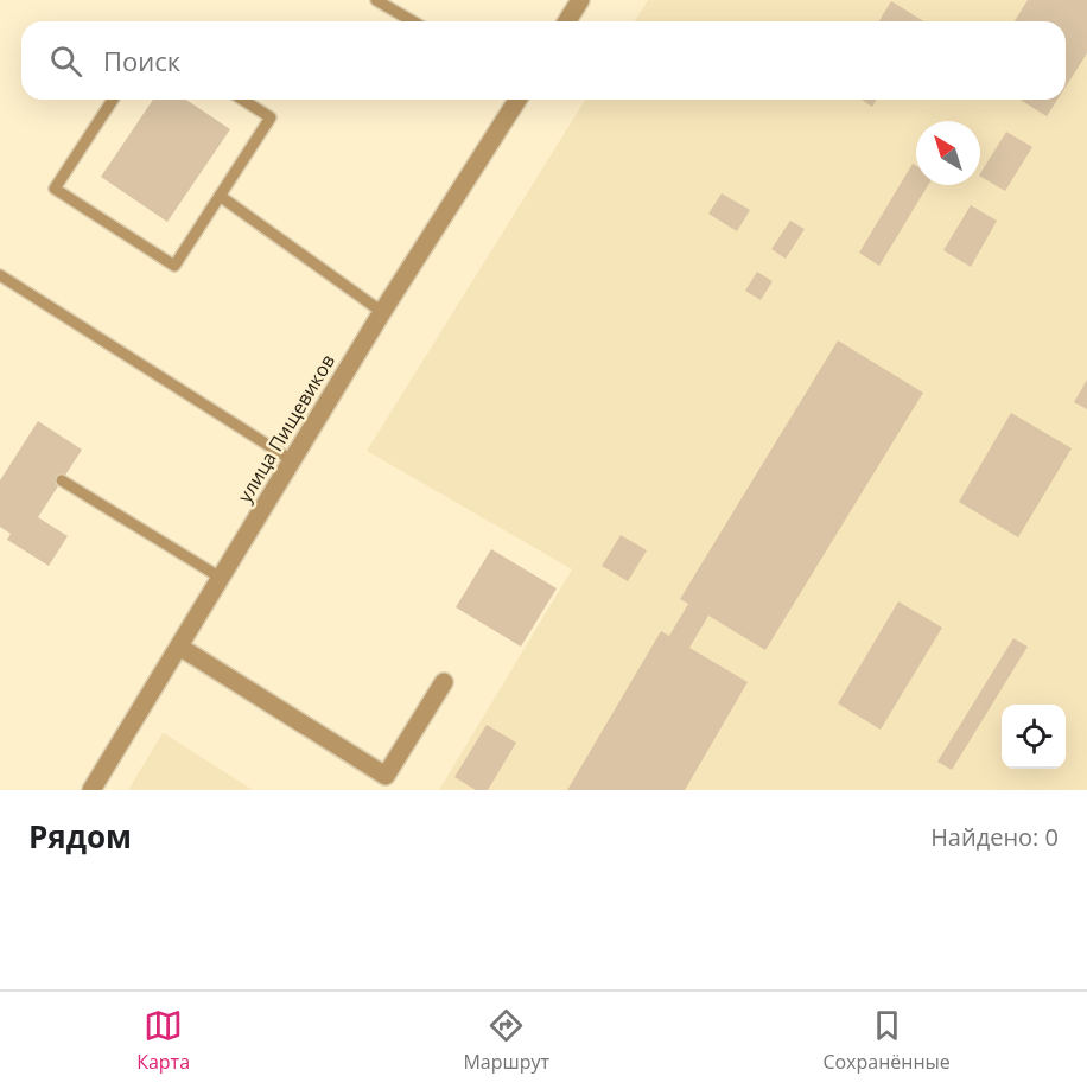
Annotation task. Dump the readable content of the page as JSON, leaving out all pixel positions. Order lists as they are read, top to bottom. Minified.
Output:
{"streets":{"street":["улица Пищевиков"]},"north":"top left","page":{"search":"Поиск","heading":["Рядом","Найдено: 0"],"nav":["Карта","Маршрут","Сохранённые"]}}
